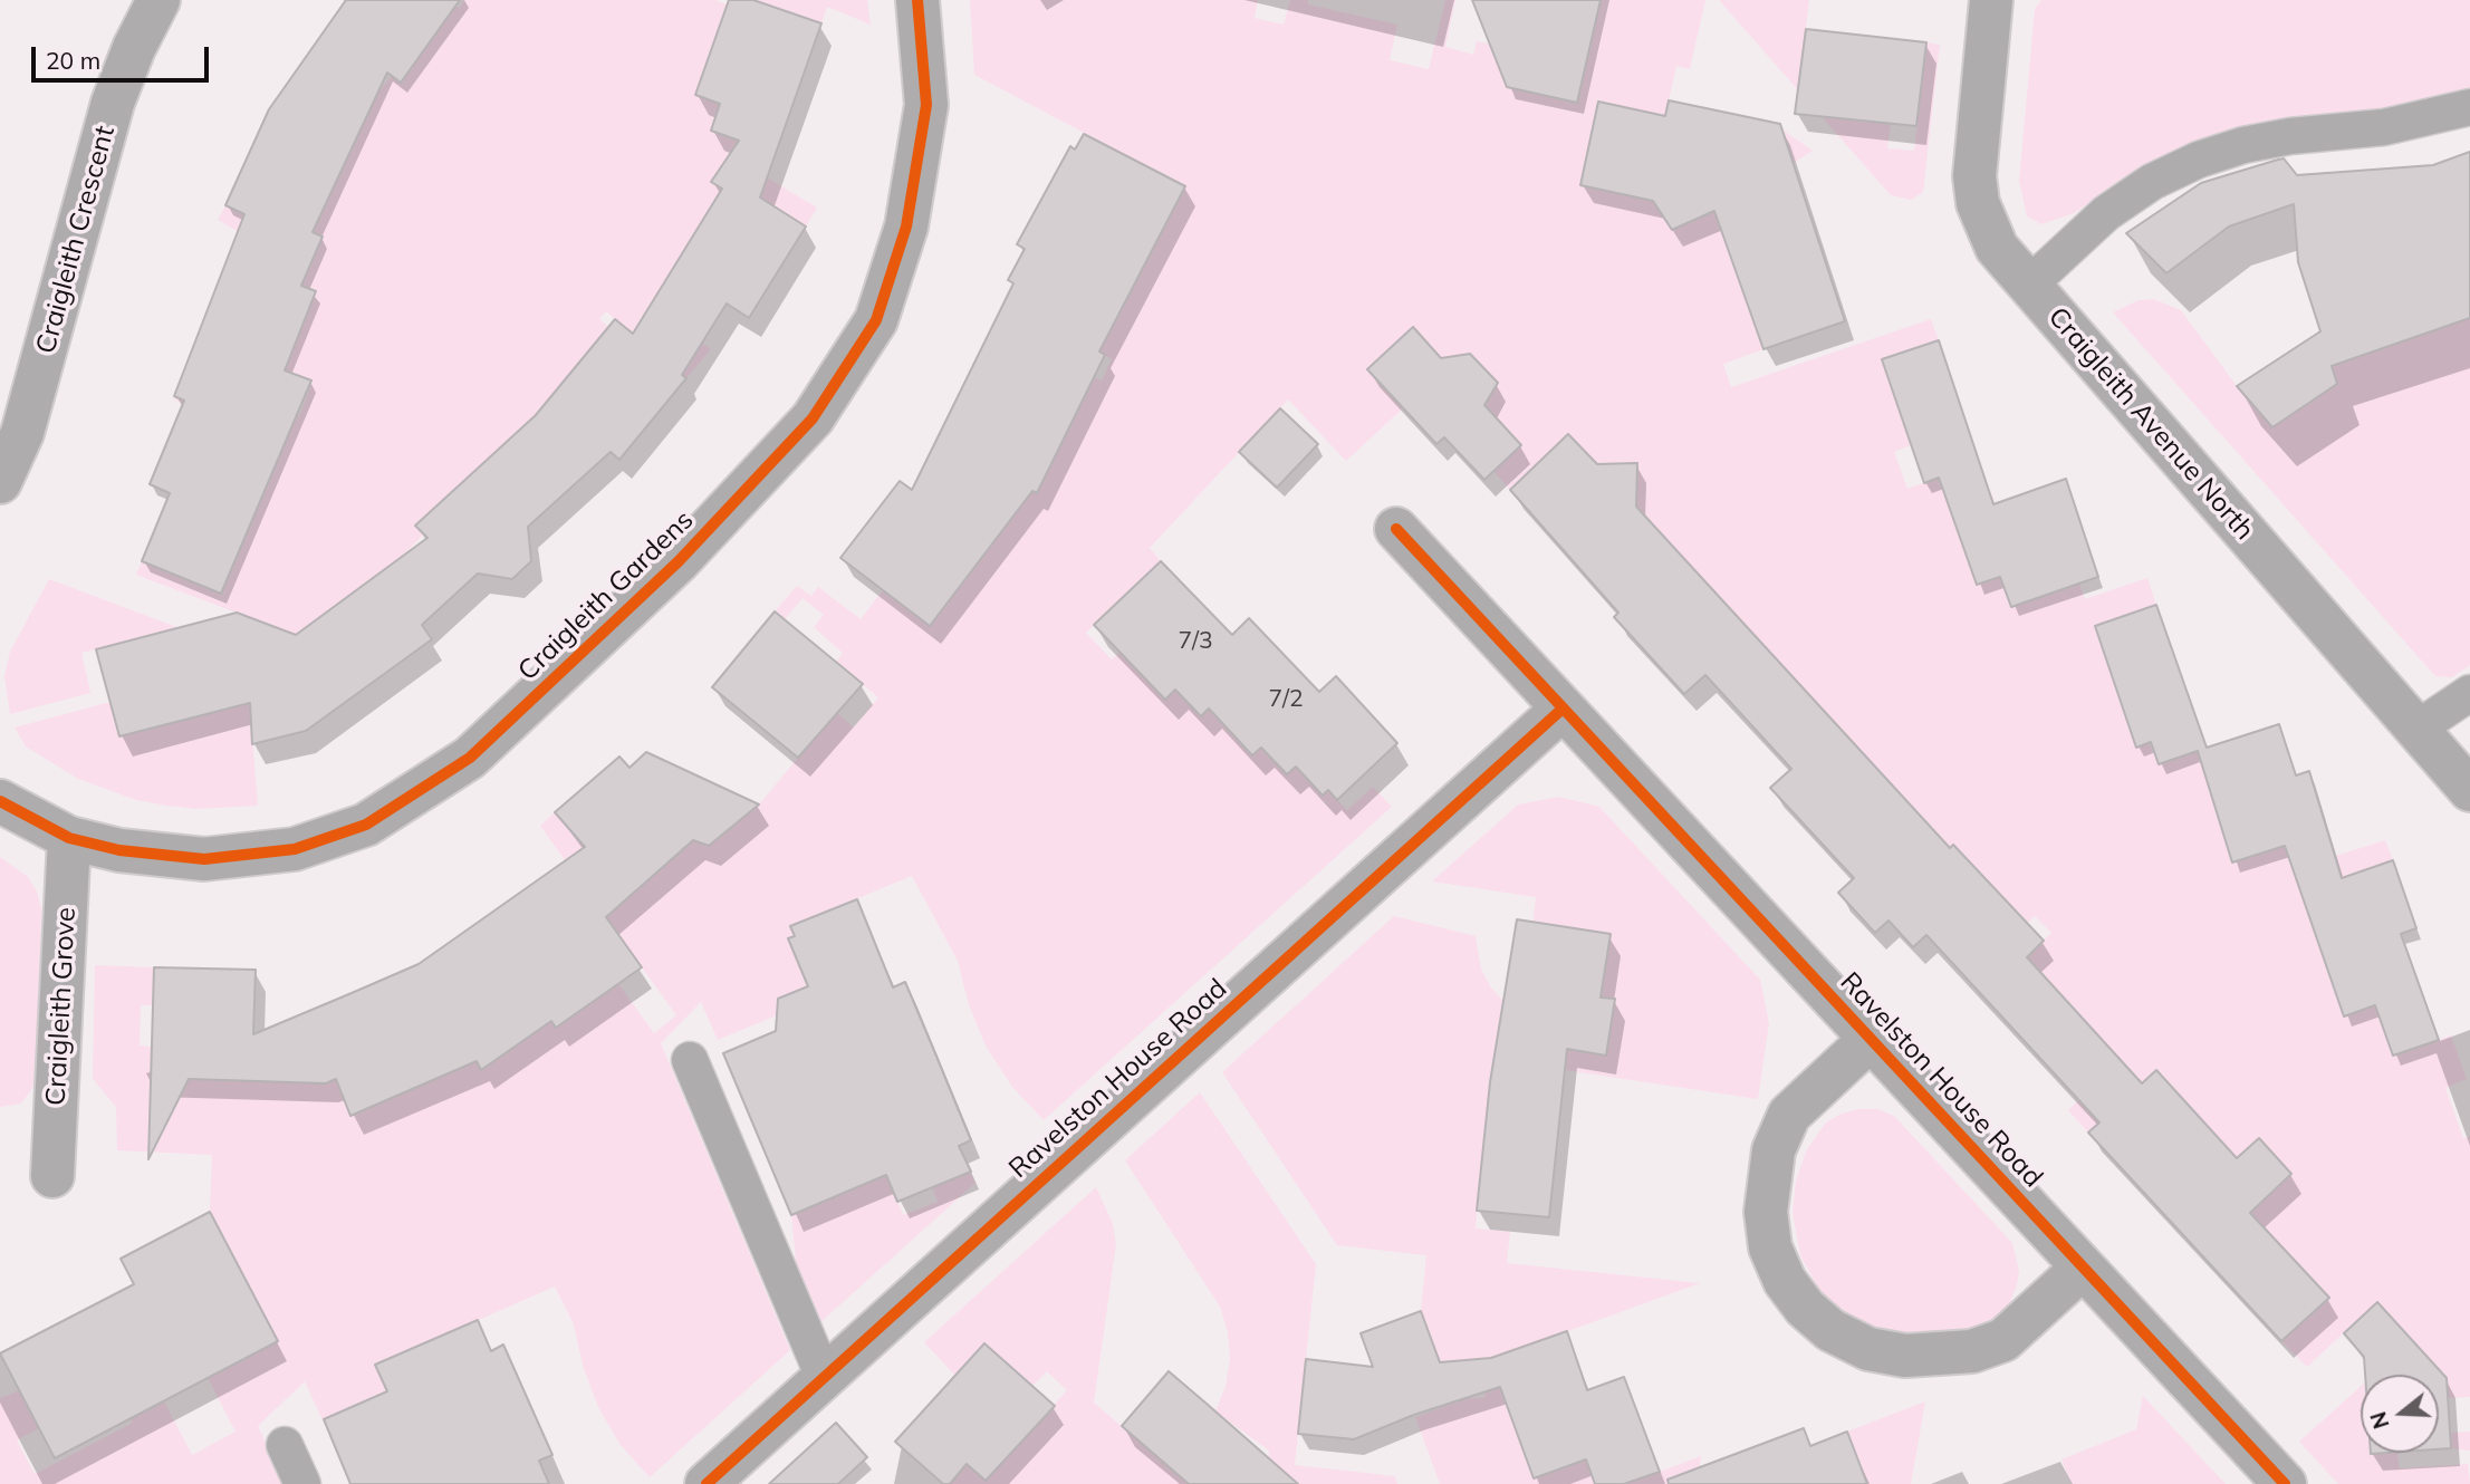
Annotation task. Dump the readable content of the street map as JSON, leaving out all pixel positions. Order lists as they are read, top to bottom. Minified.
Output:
{"streets":{"street":["Craigleith Crescent","Craigleith Avenue North","Craigleith Gardens","Craigleith Grove","Ravelston House Road"]},"crossings":[["Craigleith Gardens","Craigleith Grove"]],"house_numbers":["7/3","7/2"],"scale_bar":"20 m","north":"left"}
